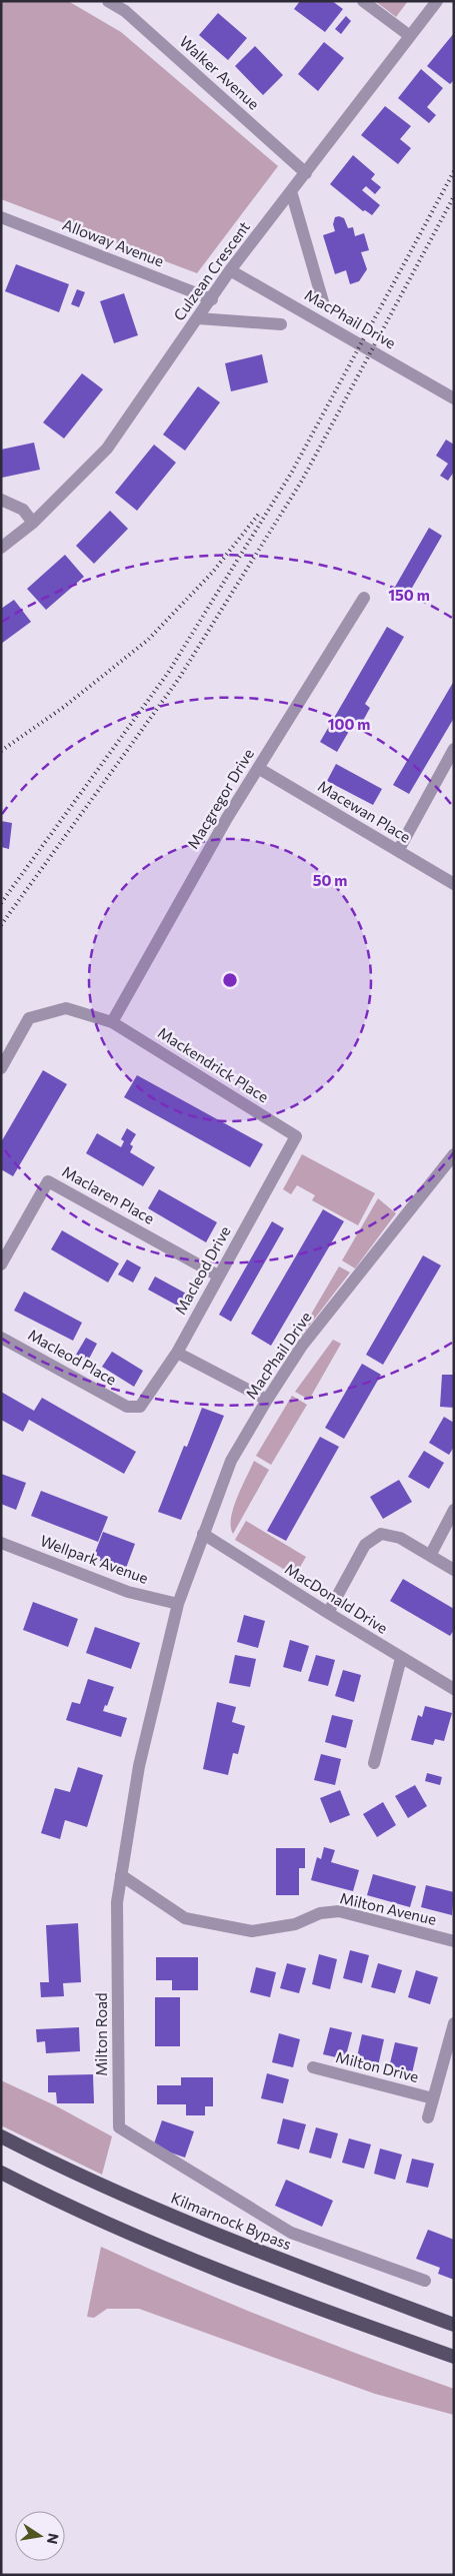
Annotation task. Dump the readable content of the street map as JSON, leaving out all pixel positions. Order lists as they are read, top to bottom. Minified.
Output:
{"streets":{"highway":["Kilmarnock Bypass"],"street":["Walker Avenue","Alloway Avenue","Culzean Crescent","MacPhail Drive","Macgregor Drive","Macewan Place","Mackendrick Place","Maclaren Place","Macleod Drive","Macleod Place","Wellpark Avenue","MacDonald Drive","Milton Avenue","Milton Road","Milton Drive"]},"crossings":[["Walker Avenue","Culzean Crescent"],["Alloway Avenue","Culzean Crescent"],["Culzean Crescent","MacPhail Drive"],["MacPhail Drive","Wellpark Avenue"],["MacPhail Drive","MacDonald Drive"],["MacPhail Drive","Milton Road"],["Macgregor Drive","Macewan Place"],["Macgregor Drive","Mackendrick Place"],["Mackendrick Place","Macleod Drive"],["Maclaren Place","Macleod Drive"],["Macleod Drive","Macleod Place"],["Wellpark Avenue","Milton Road"],["Milton Avenue","Milton Road"]],"north":"right","rings":["150 m","100 m","50 m"]}
